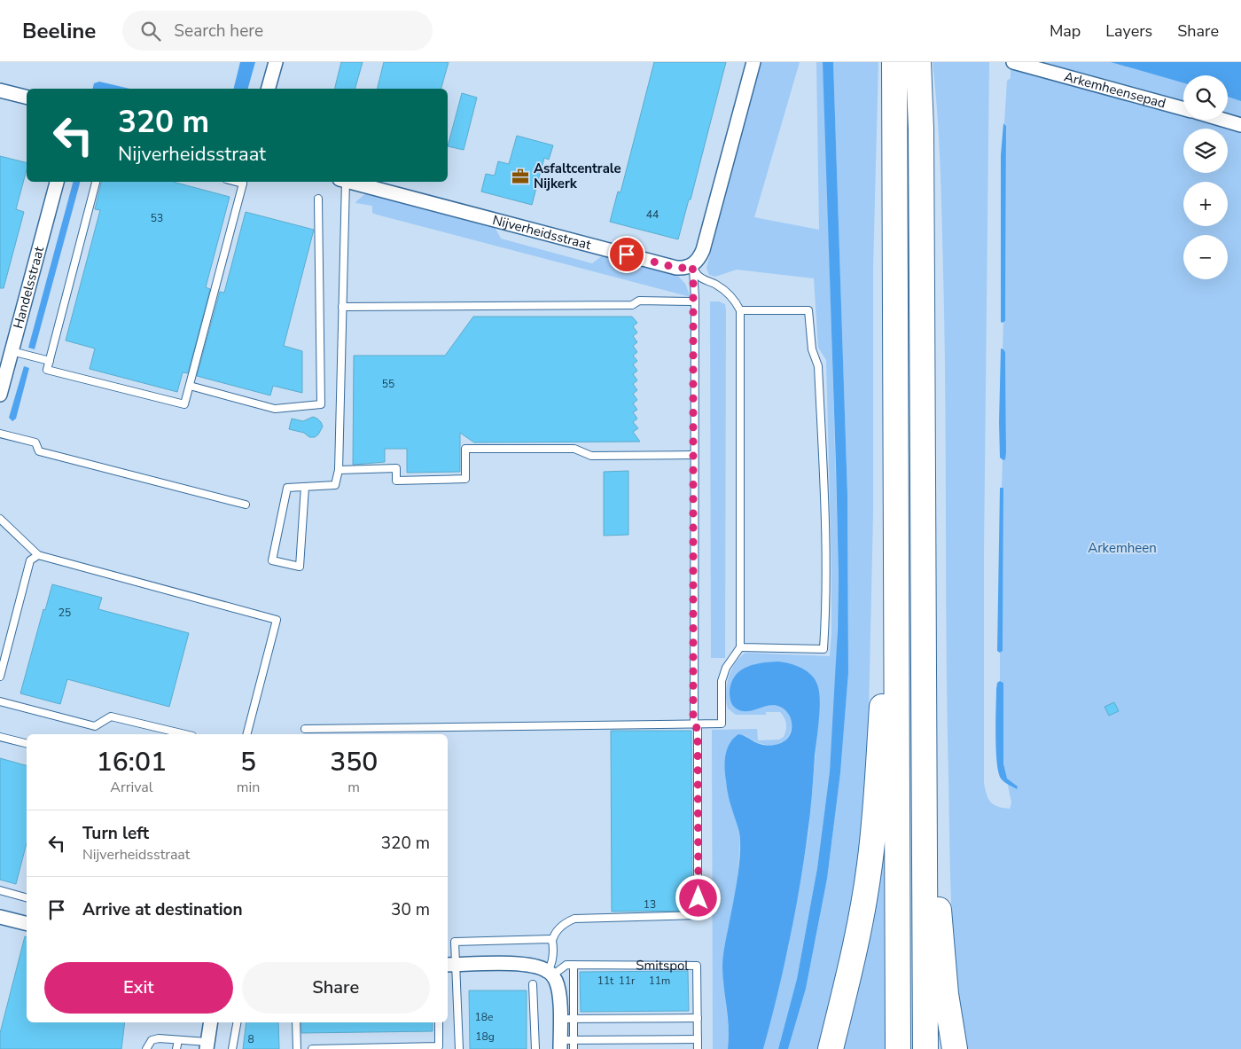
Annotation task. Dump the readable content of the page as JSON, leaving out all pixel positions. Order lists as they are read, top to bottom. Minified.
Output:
{"streets":{"street":["Arkemheensepad","Nijverheidsstraat","Handelsstraat"],"lane":["Smitspol"]},"parks":["Arkemheen"],"places":{"office":["Asfaltcentrale Nijkerk"]},"house_numbers":["44","53","55","25","13","11t","11r","11m","18e","18g","8"],"page":{"header":"Beeline","search":"Search here","nav":["Map","Layers","Share"],"map_buttons":["+","−"],"turn":["320 m","Nijverheidsstraat"],"eta":["16:01","Arrival","5","min","350","m"],"list":[{"name":"Turn left","note":"Nijverheidsstraat","value":"320 m"},{"name":"Arrive at destination","value":"30 m"}],"buttons":["Exit","Share"]}}
